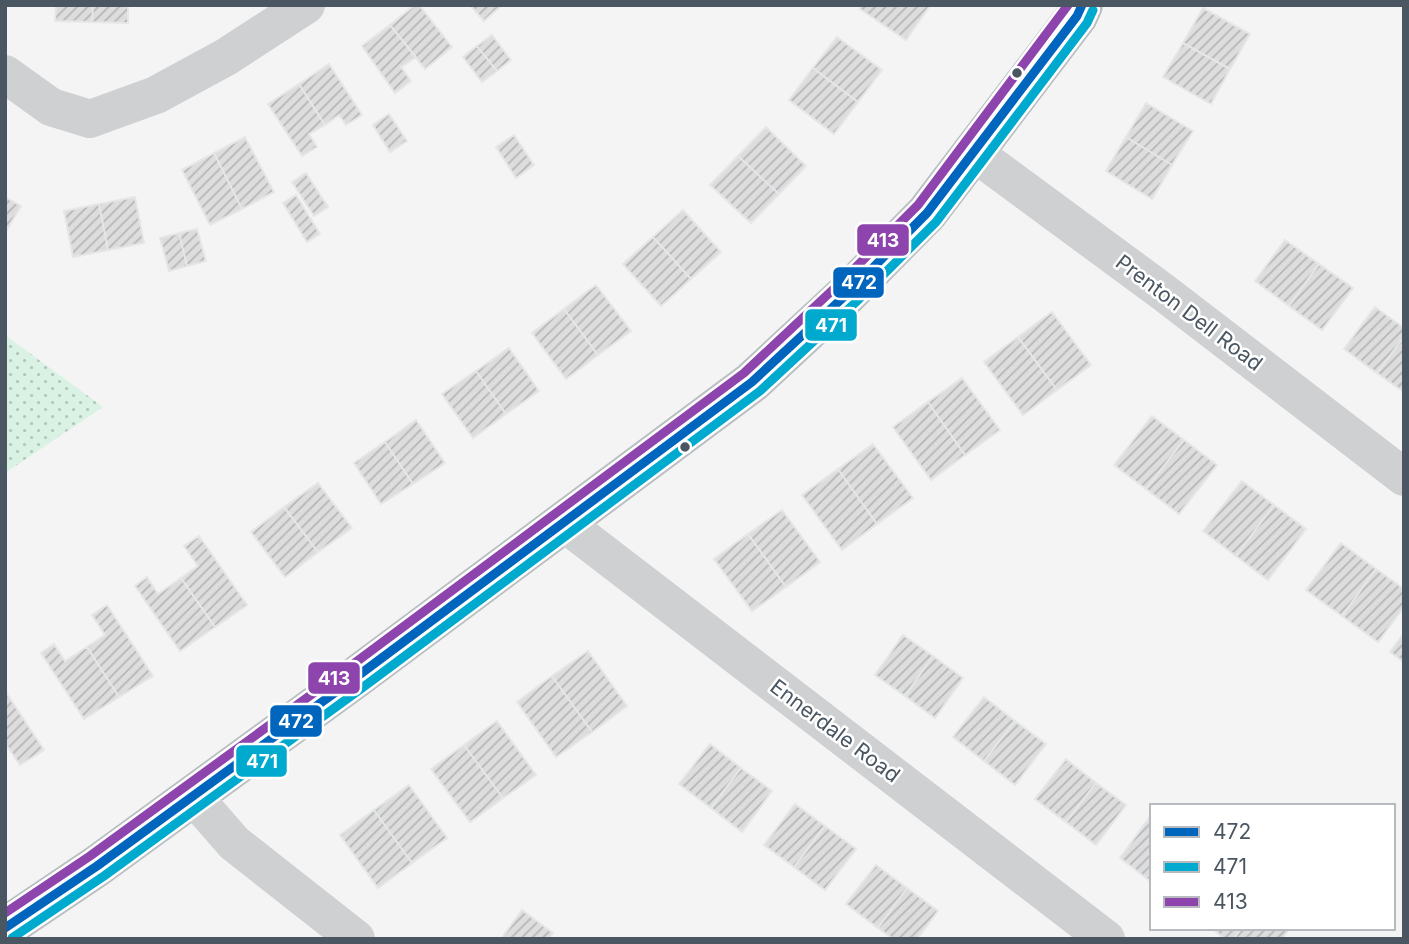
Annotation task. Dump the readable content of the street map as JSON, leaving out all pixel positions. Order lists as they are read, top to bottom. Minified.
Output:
{"streets":{"street":["Prenton Dell Road","Ennerdale Road"]},"lines":["transit line 472","transit line 413","transit line 471"],"legend":["472","471","413"]}
